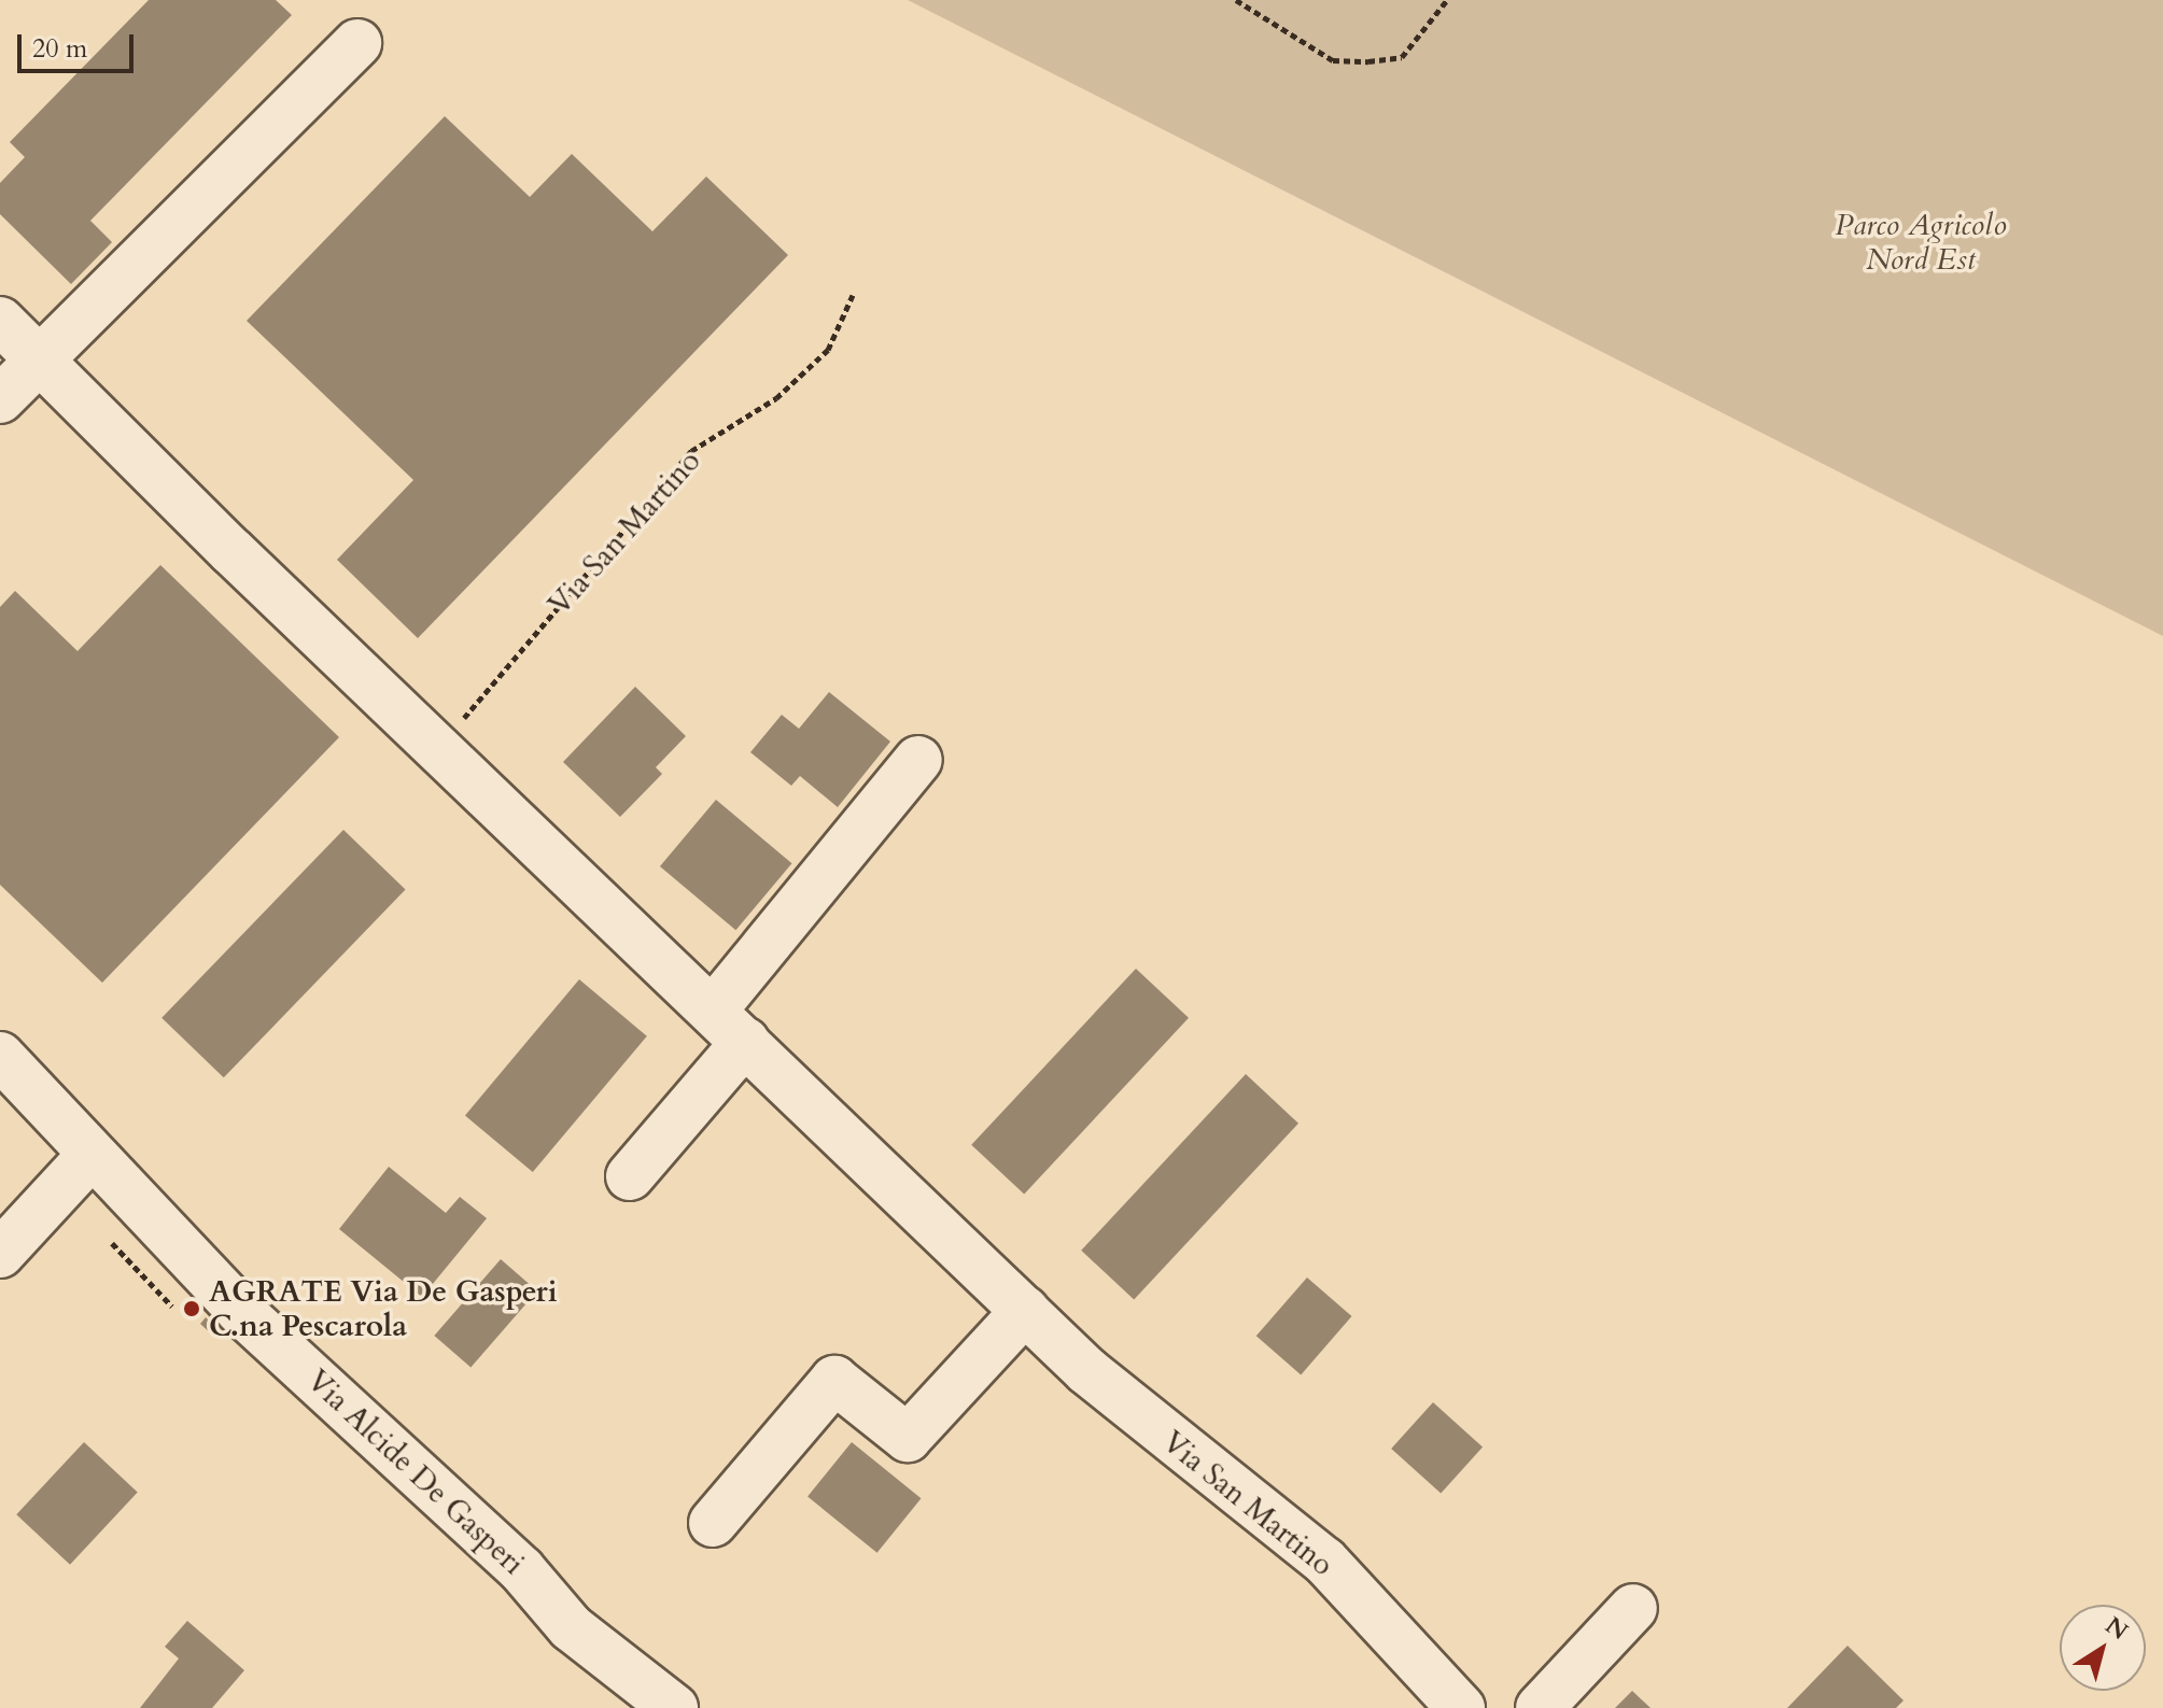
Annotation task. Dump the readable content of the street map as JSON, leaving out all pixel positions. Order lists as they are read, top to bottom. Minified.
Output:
{"streets":{"street":["Via San Martino","Via Alcide De Gasperi"]},"parks":["Parco Agricolo Nord Est"],"places":["AGRATE Via De Gasperi C.na Pescarola"],"scale_bar":"20 m","north":"top right"}
